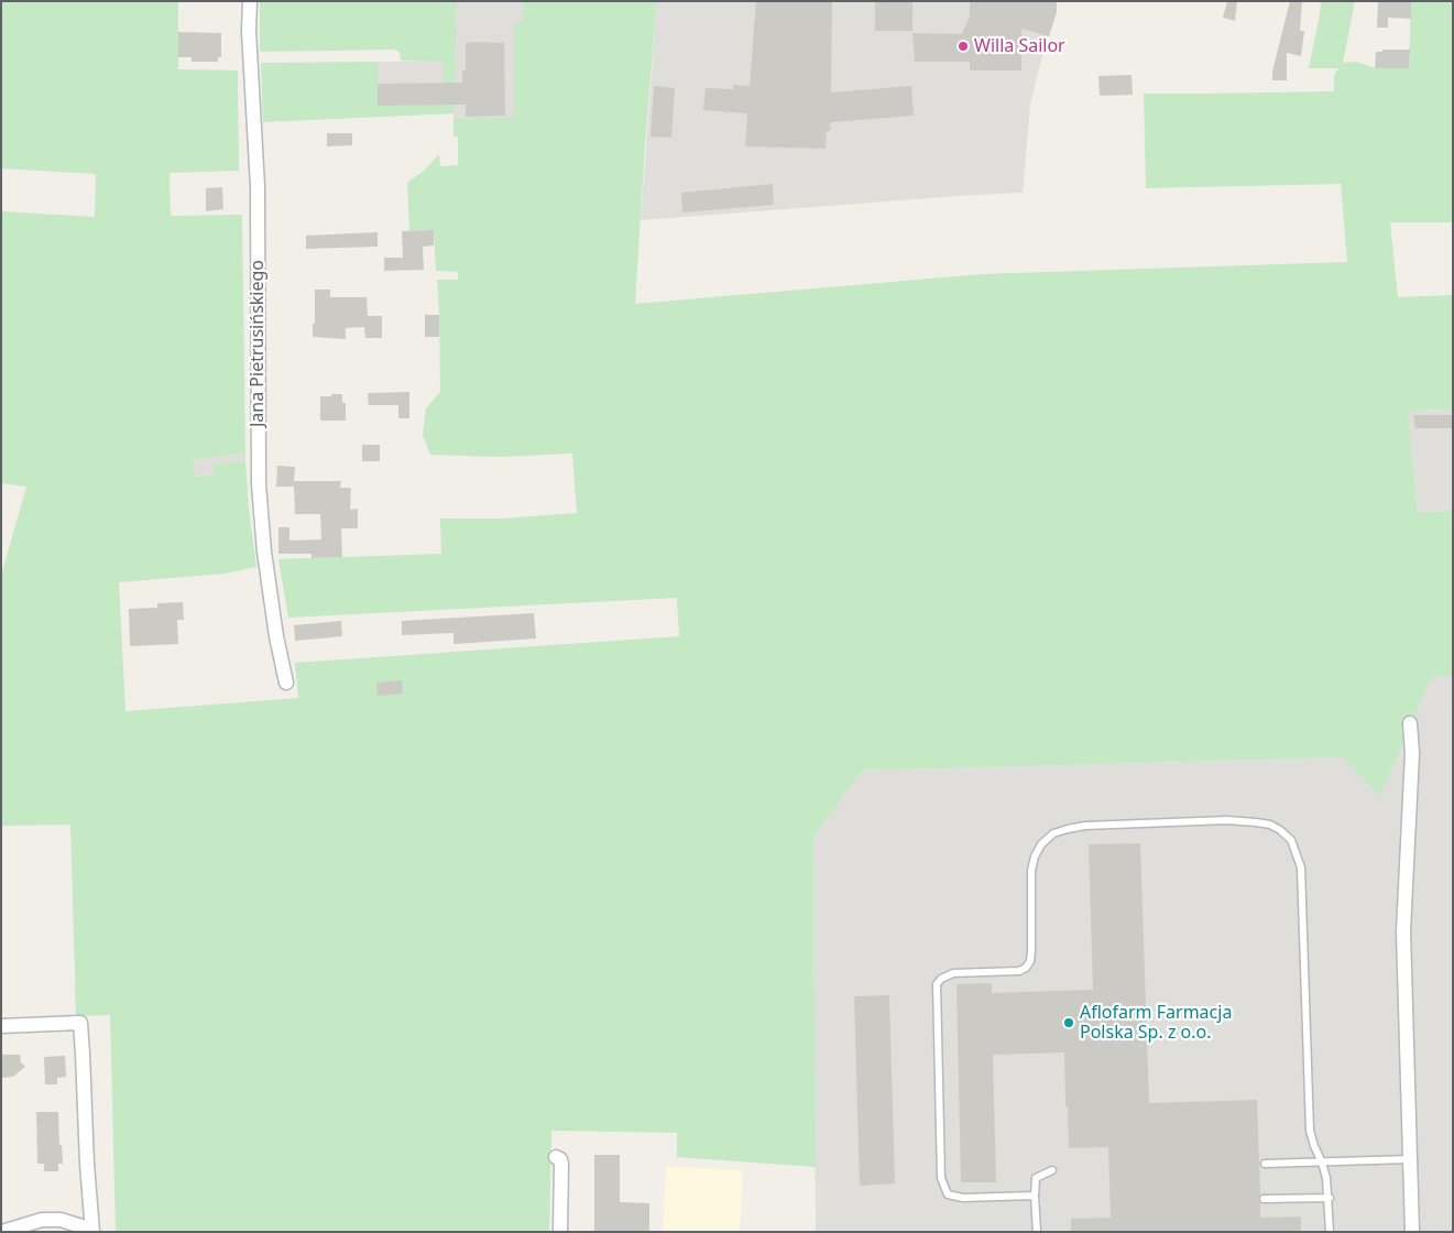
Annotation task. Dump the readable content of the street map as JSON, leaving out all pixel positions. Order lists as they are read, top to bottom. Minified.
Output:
{"streets":{"street":["Jana Pietrusińskiego"]},"places":["Willa Sailor","Aflofarm Farmacja Polska Sp. z o.o."]}
